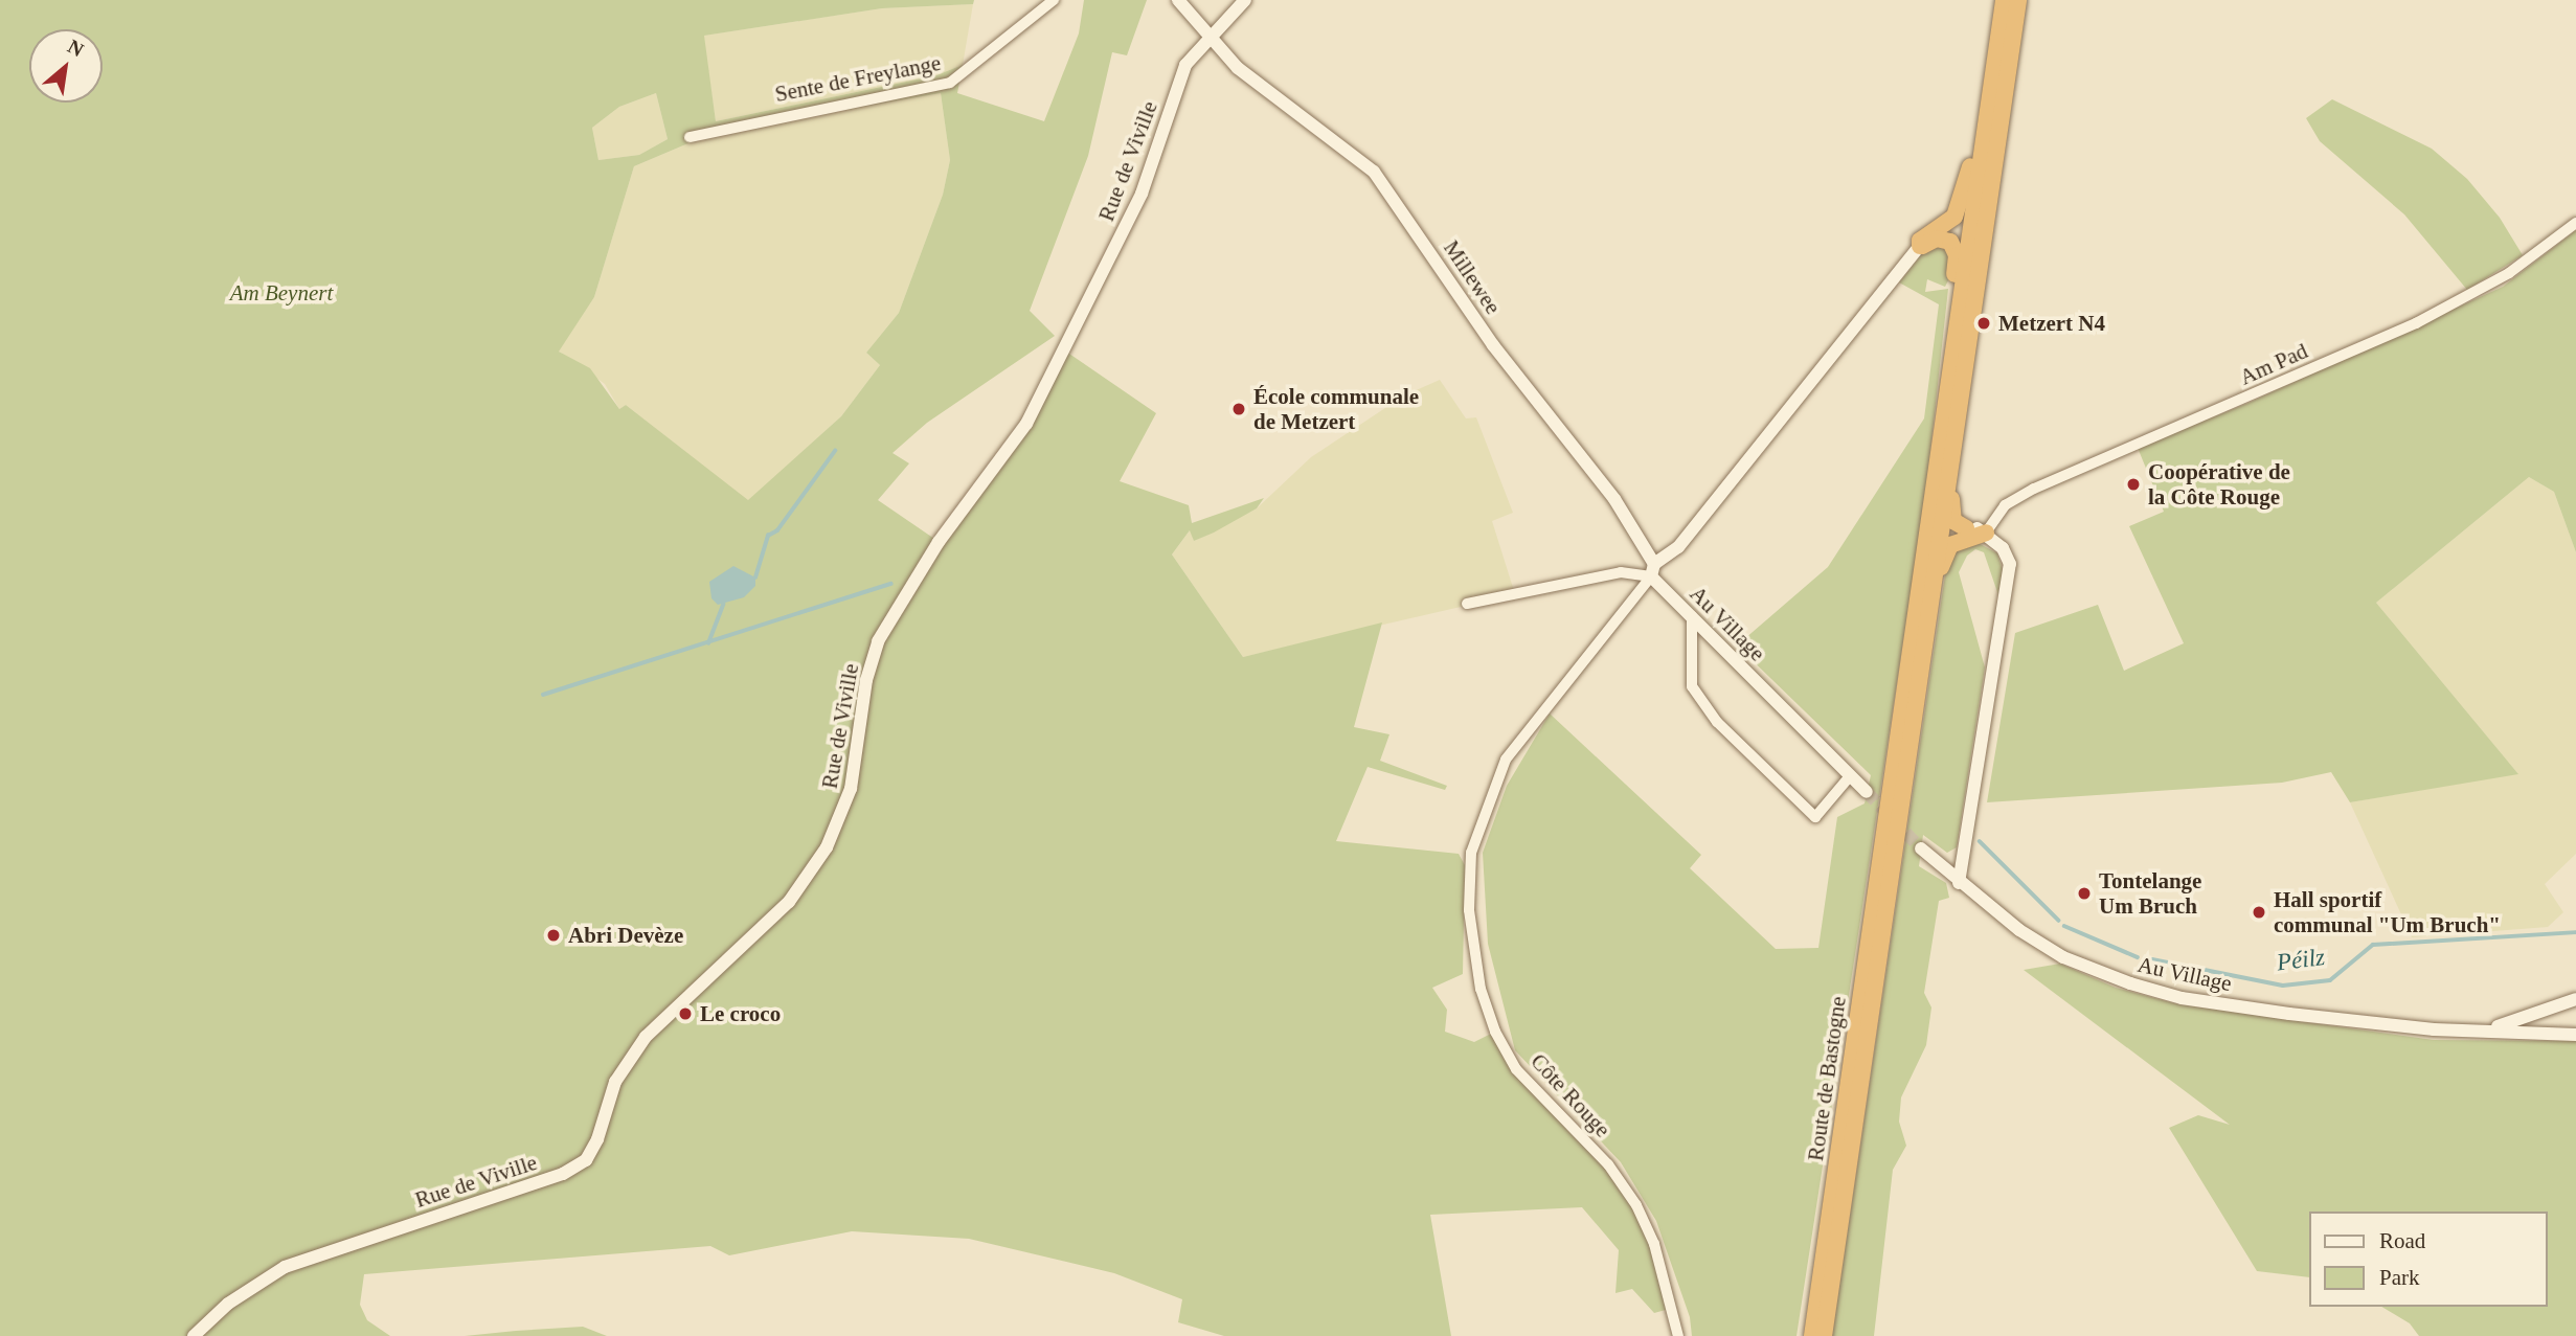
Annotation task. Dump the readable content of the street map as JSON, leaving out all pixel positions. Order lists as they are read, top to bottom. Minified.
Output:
{"streets":{"highway":["Route de Bastogne"],"street":["Sente de Freylange","Rue de Viville","Millewee","Am Pad","Au Village","Côte Rouge"]},"crossings":[["Rue de Viville","Millewee"],["Millewee","Au Village"],["Millewee","Côte Rouge"],["Au Village","Côte Rouge"]],"water":["Péilz"],"parks":["Am Beynert"],"places":["Metzert N4","École communale de Metzert","Coopérative de la Côte Rouge","Tontelange Um Bruch","Hall sportif communal \"Um Bruch\"","Abri Devèze","Le croco"],"legend":["Road","Park"],"north":"top right"}
